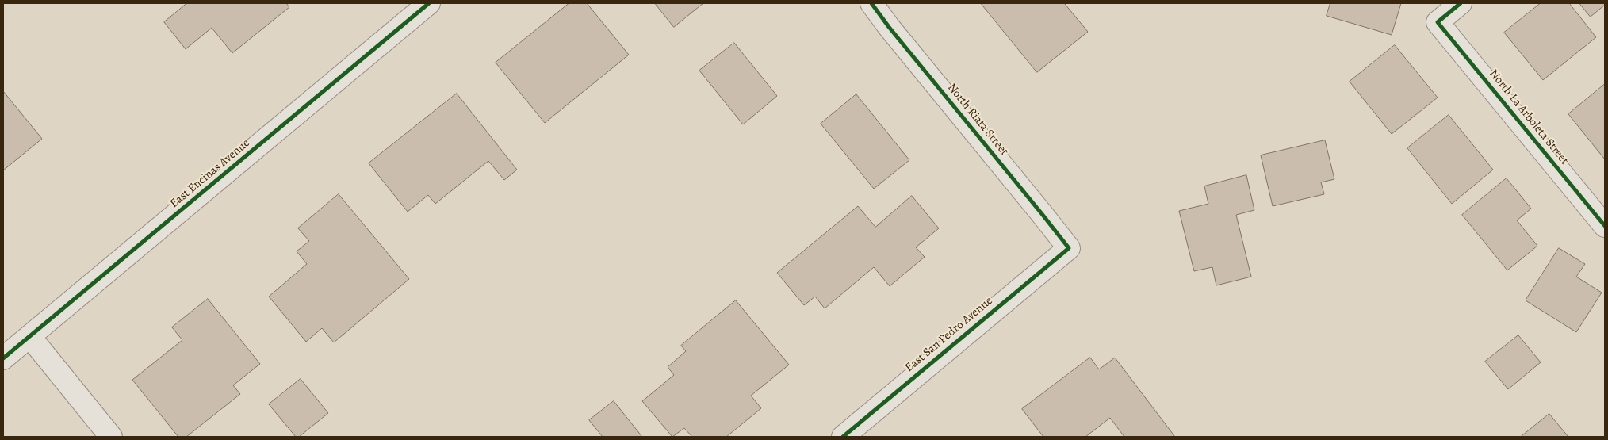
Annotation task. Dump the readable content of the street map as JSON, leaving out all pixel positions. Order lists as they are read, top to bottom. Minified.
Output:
{"streets":{"street":["North La Arboleta Street","North Riata Street","East Encinas Avenue","East San Pedro Avenue"]},"crossings":[["North Riata Street","East San Pedro Avenue"]]}
